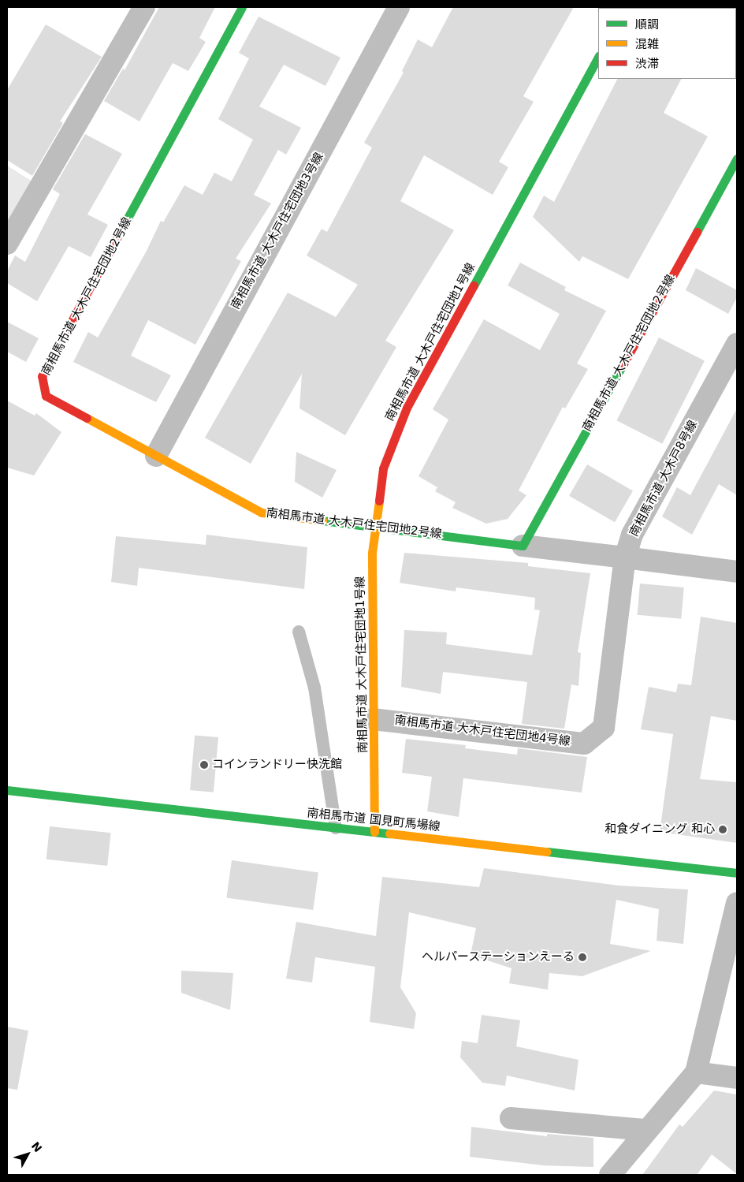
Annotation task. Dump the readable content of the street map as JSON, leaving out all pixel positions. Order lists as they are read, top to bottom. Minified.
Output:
{"streets":{"street":["南相馬市道 大木戸住宅団地3号線","南相馬市道 大木戸住宅団地2号線","南相馬市道 大木戸住宅団地1号線","南相馬市道 大木戸8号線","南相馬市道 大木戸住宅団地4号線","南相馬市道 国見町馬場線"]},"crossings":[["南相馬市道 大木戸住宅団地3号線","南相馬市道 大木戸住宅団地2号線"],["南相馬市道 大木戸住宅団地2号線","南相馬市道 大木戸住宅団地1号線"],["南相馬市道 大木戸住宅団地1号線","南相馬市道 大木戸住宅団地4号線"],["南相馬市道 大木戸住宅団地1号線","南相馬市道 国見町馬場線"],["南相馬市道 大木戸8号線","南相馬市道 大木戸住宅団地4号線"]],"places":["コインランドリー快洗館","和食ダイニング 和心","ヘルパーステーションえーる"],"legend":["順調","混雑","渋滞"],"north":"top right"}
